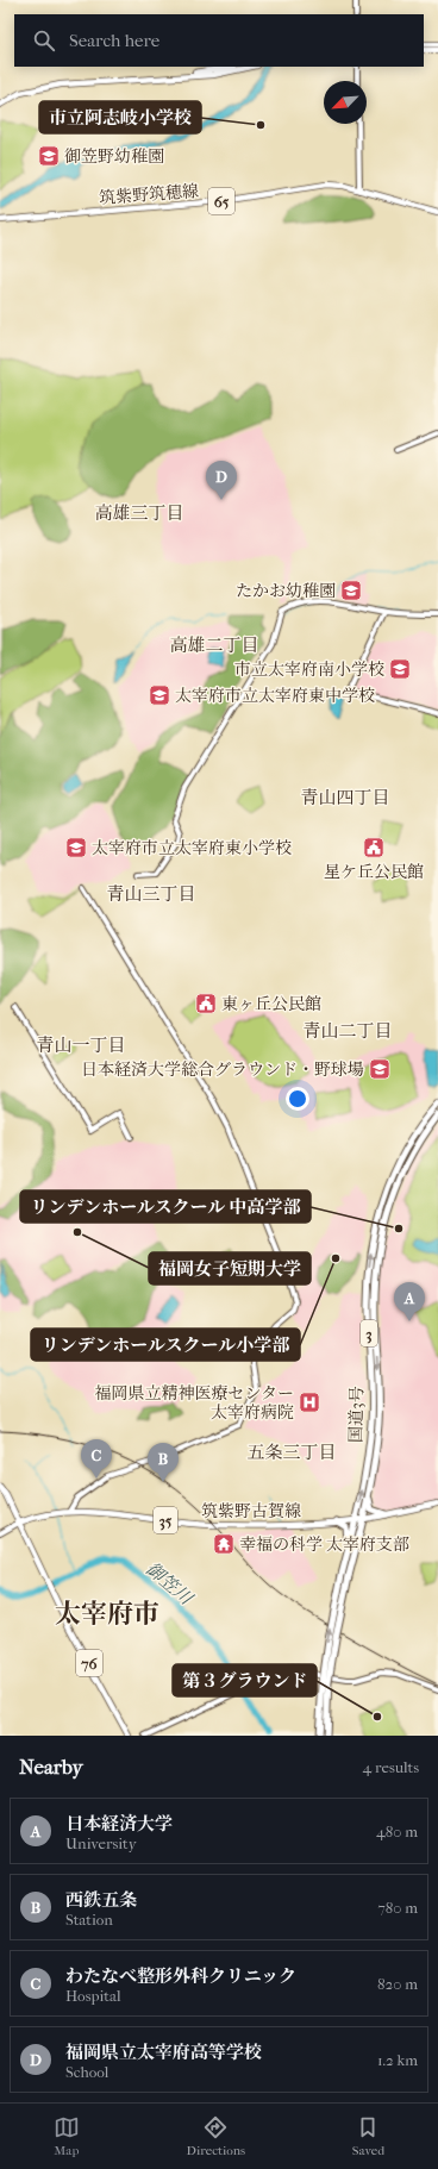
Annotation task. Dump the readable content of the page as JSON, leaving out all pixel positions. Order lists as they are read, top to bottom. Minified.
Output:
{"streets":{"highway":["3","国道3号"],"main road":["筑紫野筑穂線","65","筑紫野古賀線","35","76"]},"crossings":[["国道3号","筑紫野古賀線"],["筑紫野古賀線","76"]],"districts":["高雄三丁目","高雄二丁目","青山四丁目","青山三丁目","青山二丁目","青山一丁目","五条三丁目","太宰府市"],"water":["御笠川"],"places":{"other":["市立阿志岐小学校","リンデンホールスクール 中高学部","福岡女子短期大学","リンデンホールスクール小学部","第３グラウンド"],"school or university":["御笠野幼稚園","たかお幼稚園","市立太宰府南小学校","太宰府市立太宰府東中学校","太宰府市立太宰府東小学校","日本経済大学総合グラウンド・野球場"],"public building":["星ケ丘公民館","東ヶ丘公民館"],"hospital":["福岡県立精神医療センター 太宰府病院"],"temple":["幸福の科学 太宰府支部"]},"north":"bottom left","page":{"search":"Search here","pins":["D","A","C","B"],"heading":["Nearby","4 results"],"list":[{"mark":"A","name":"日本経済大学","note":"University","value":"480 m"},{"mark":"B","name":"西鉄五条","note":"Station","value":"780 m"},{"mark":"C","name":"わたなべ整形外科クリニック","note":"Hospital","value":"820 m"},{"mark":"D","name":"福岡県立太宰府高等学校","note":"School","value":"1.2 km"}],"nav":["Map","Directions","Saved"]}}
